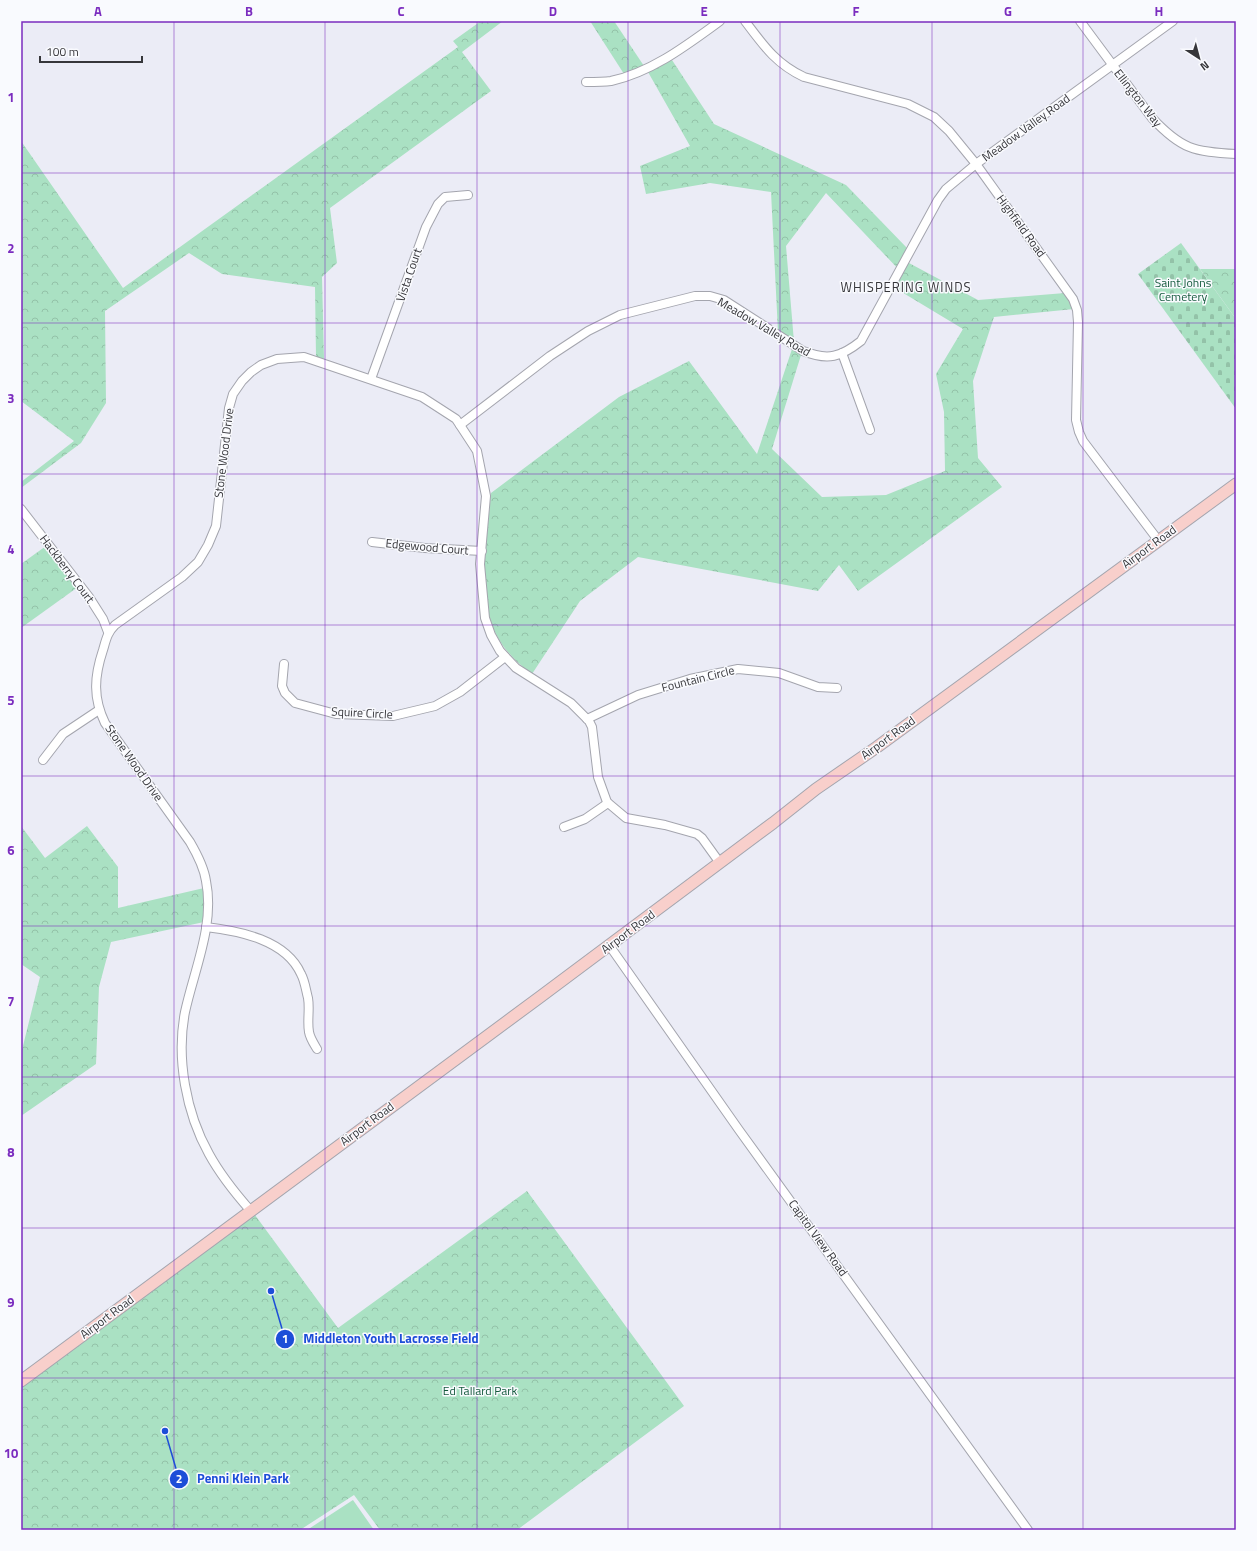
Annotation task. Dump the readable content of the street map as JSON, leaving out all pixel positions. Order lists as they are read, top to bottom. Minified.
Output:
{"streets":{"street":["Ellington Way","Meadow Valley Road","Highfield Road","Vista Court","Stone Wood Drive","Edgewood Court","Airport Road","Hackberry Court","Fountain Circle","Squire Circle","Capitol View Road"]},"crossings":[["Ellington Way","Meadow Valley Road"],["Meadow Valley Road","Highfield Road"],["Meadow Valley Road","Stone Wood Drive"],["Highfield Road","Airport Road"],["Vista Court","Stone Wood Drive"],["Stone Wood Drive","Edgewood Court"],["Stone Wood Drive","Airport Road"],["Stone Wood Drive","Hackberry Court"],["Stone Wood Drive","Fountain Circle"],["Stone Wood Drive","Squire Circle"],["Airport Road","Capitol View Road"]],"districts":["WHISPERING WINDS"],"parks":["Saint Johns Cemetery","Ed Tallard Park"],"places":["Middleton Youth Lacrosse Field","Penni Klein Park"],"scale_bar":"100 m","north":"bottom right","grid":{"columns":["A","B","C","D","E","F","G","H"],"rows":["1","2","3","4","5","6","7","8","9","10"]}}
